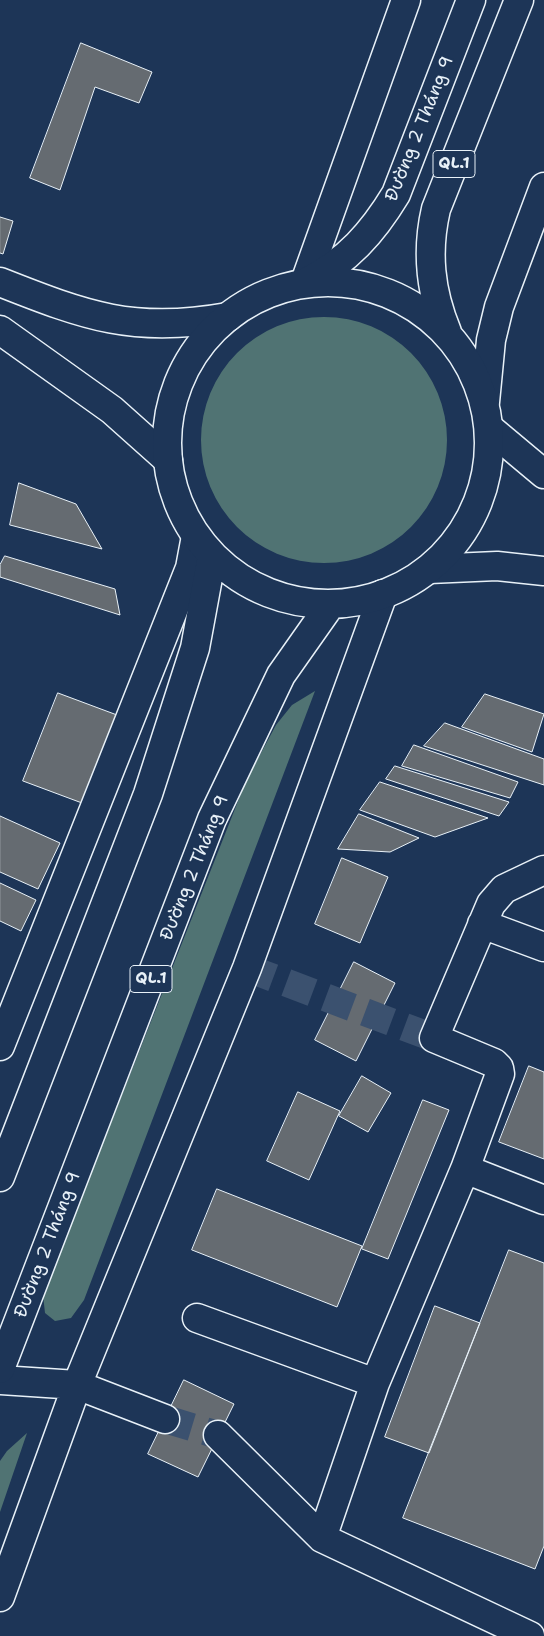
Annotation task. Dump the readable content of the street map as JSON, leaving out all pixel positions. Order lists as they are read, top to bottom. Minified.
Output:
{"streets":{"main road":["Đường 2 Tháng 9","QL.1"]}}
